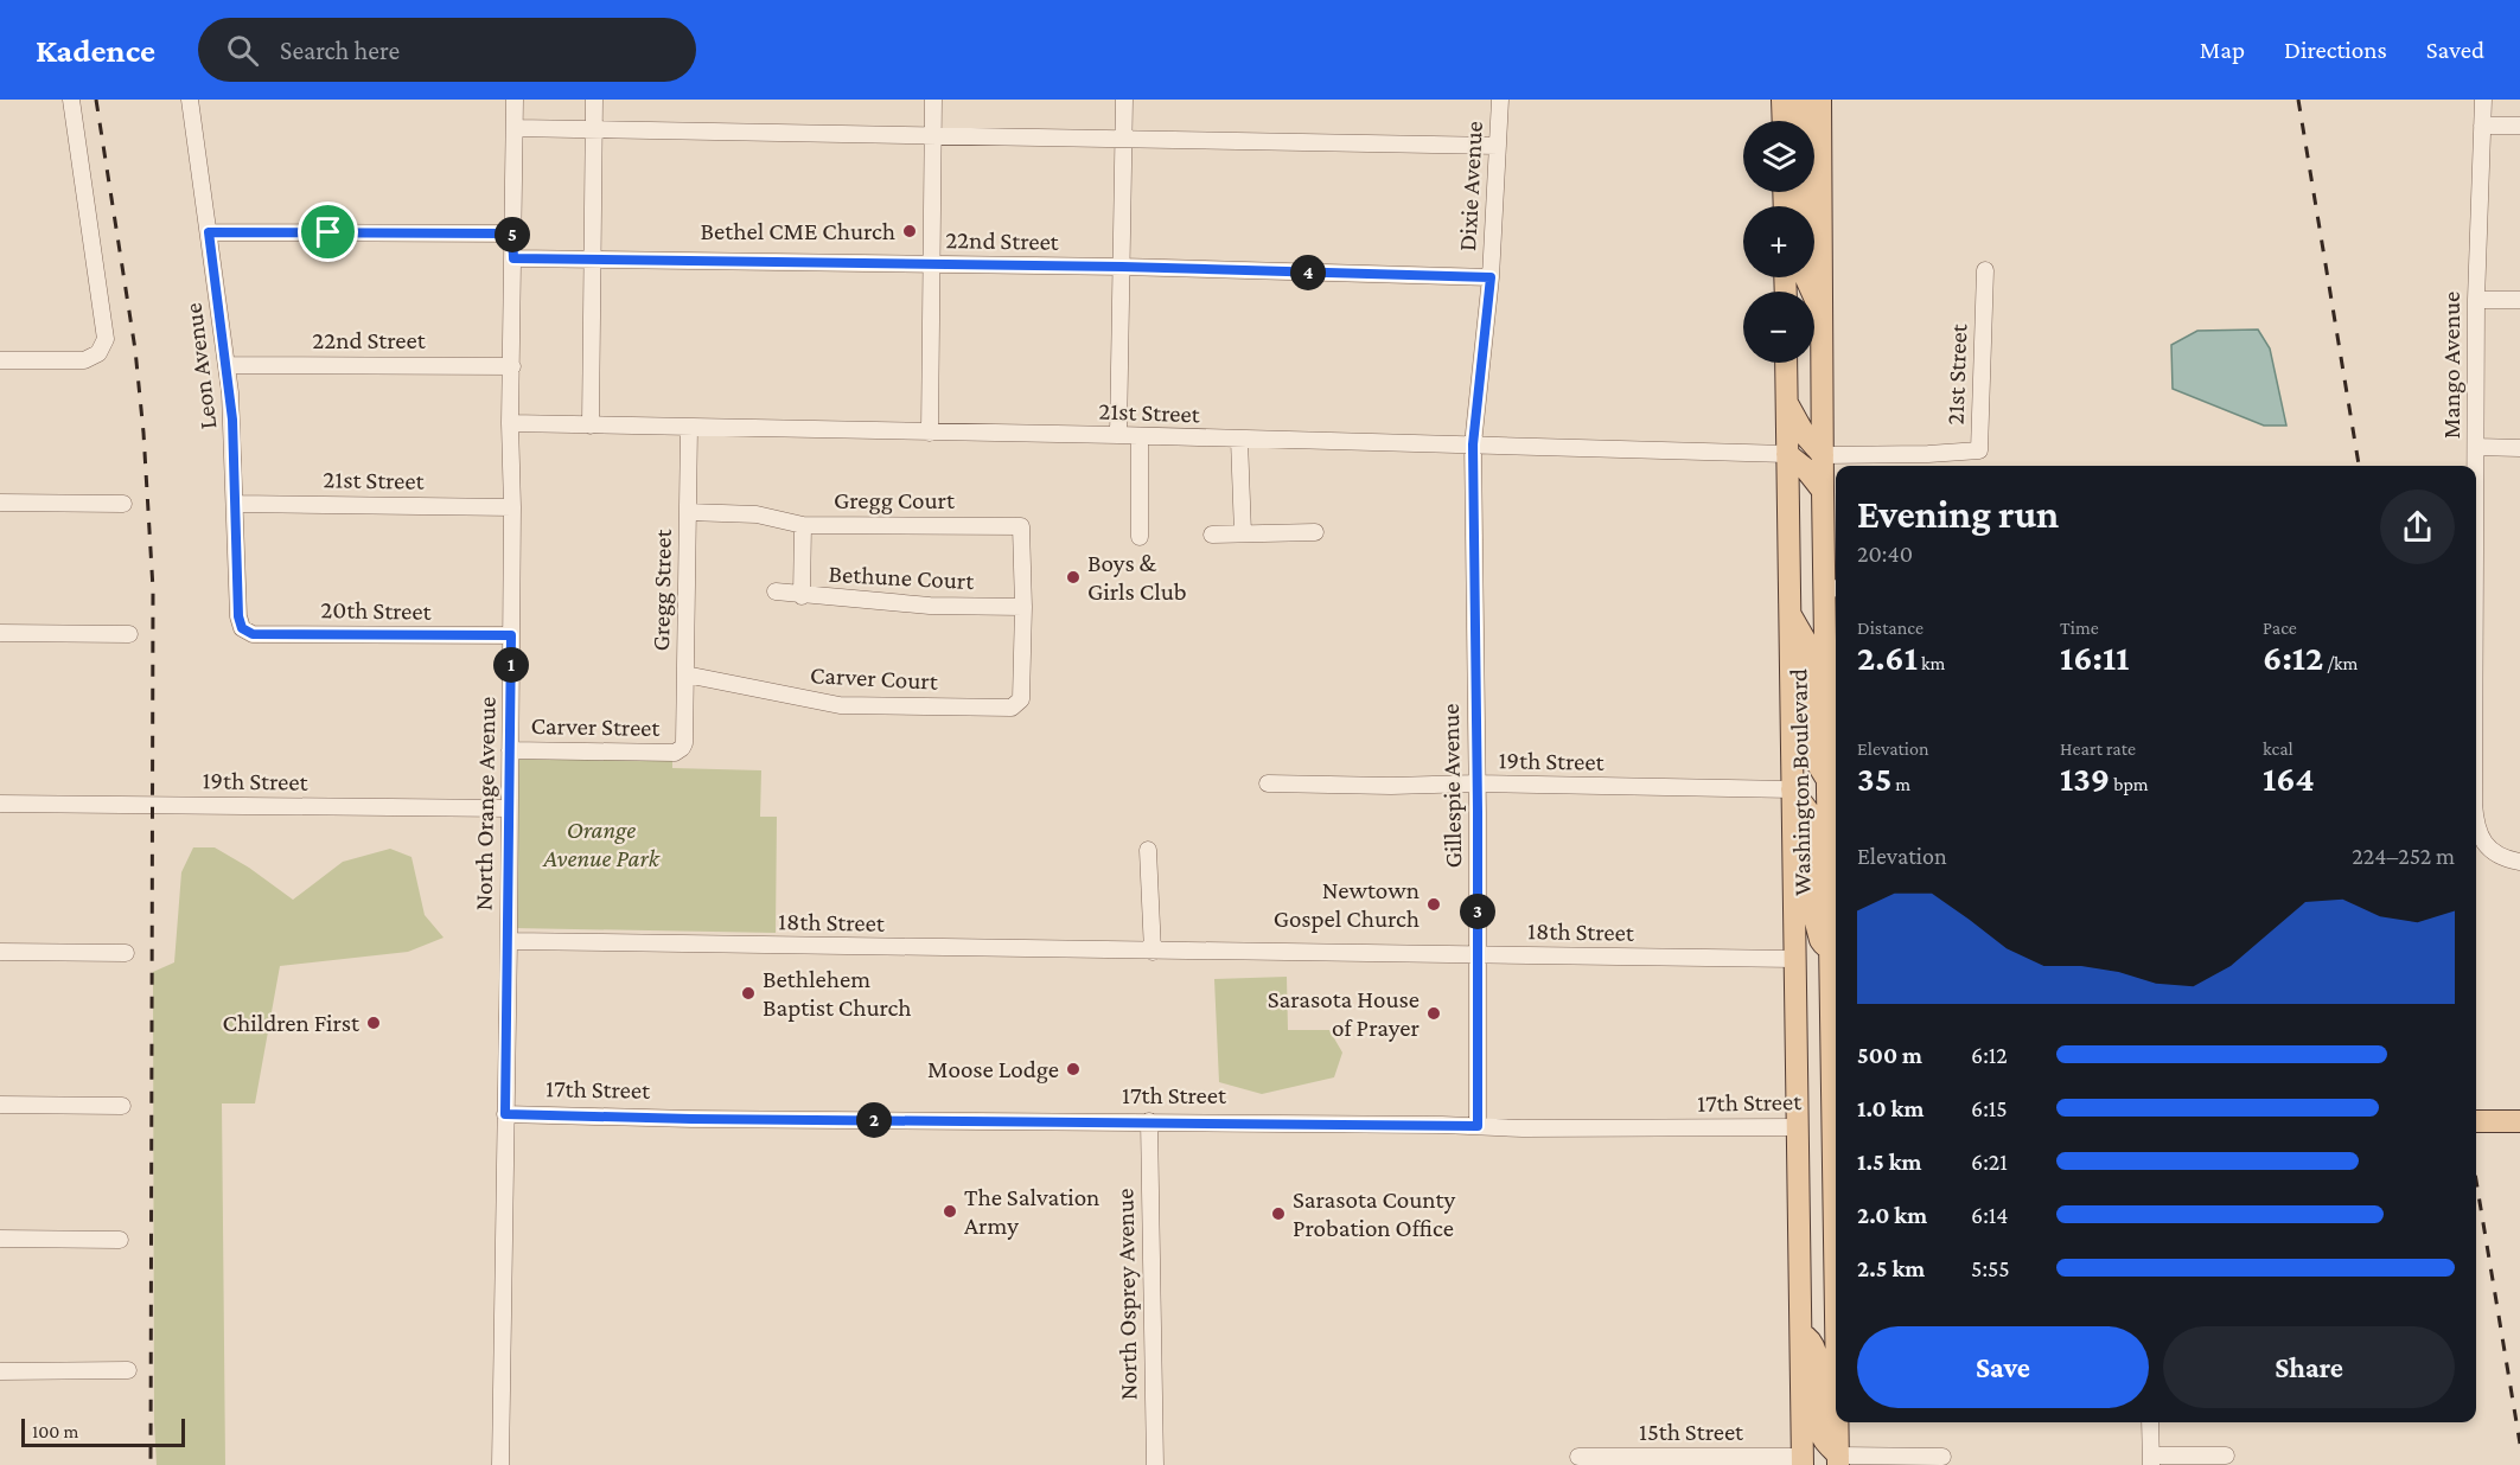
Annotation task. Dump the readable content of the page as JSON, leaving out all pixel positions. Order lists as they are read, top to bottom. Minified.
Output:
{"streets":{"main road":["Washington Boulevard","17th Street"],"street":["Dixie Avenue","22nd Street","Mango Avenue","Leon Avenue","21st Street","Gregg Court","Bethune Court","Gregg Street","20th Street","Carver Court","Carver Street","19th Street","Gillespie Avenue","North Orange Avenue","18th Street","North Osprey Avenue","15th Street"]},"crossings":[["Dixie Avenue","22nd Street"],["Dixie Avenue","21st Street"],["Dixie Avenue","Gillespie Avenue"],["22nd Street","Leon Avenue"],["22nd Street","North Orange Avenue"],["Leon Avenue","21st Street"],["Leon Avenue","20th Street"],["21st Street","Gregg Street"],["21st Street","Washington Boulevard"],["21st Street","Gillespie Avenue"],["21st Street","North Orange Avenue"],["Gregg Court","Bethune Court"],["Gregg Court","Gregg Street"],["Gregg Court","Carver Court"],["Bethune Court","Carver Court"],["Gregg Street","Carver Court"],["Gregg Street","Carver Street"],["20th Street","North Orange Avenue"],["Carver Street","North Orange Avenue"],["19th Street","Washington Boulevard"],["19th Street","Gillespie Avenue"],["19th Street","North Orange Avenue"],["Washington Boulevard","18th Street"],["Washington Boulevard","17th Street"],["Washington Boulevard","15th Street"],["Gillespie Avenue","18th Street"],["Gillespie Avenue","17th Street"],["North Orange Avenue","18th Street"],["North Orange Avenue","17th Street"],["17th Street","North Osprey Avenue"]],"parks":["Orange Avenue Park"],"places":["Bethel CME Church","Boys & Girls Club","Newtown Gospel Church","Bethlehem Baptist Church","Sarasota House of Prayer","Children First","Moose Lodge","The Salvation Army","Sarasota County Probation Office"],"scale_bar":"100 m","page":{"header":"Kadence","search":"Search here","nav":["Map","Directions","Saved"],"map_buttons":["+","−"],"pins":["5","4","1","3","2"],"heading":["Evening run","20:40"],"stats":[["Distance","2.61 km"],["Time","16:11"],["Pace","6:12 /km"],["Elevation","35 m"],["Heart rate","139 bpm"],["kcal","164"]],"chart":["Elevation","224–252 m"],"list":[{"name":"500 m","note":"6:12"},{"name":"1.0 km","note":"6:15"},{"name":"1.5 km","note":"6:21"},{"name":"2.0 km","note":"6:14"},{"name":"2.5 km","note":"5:55"}],"buttons":["Save","Share"],"scale":"100 m"}}
